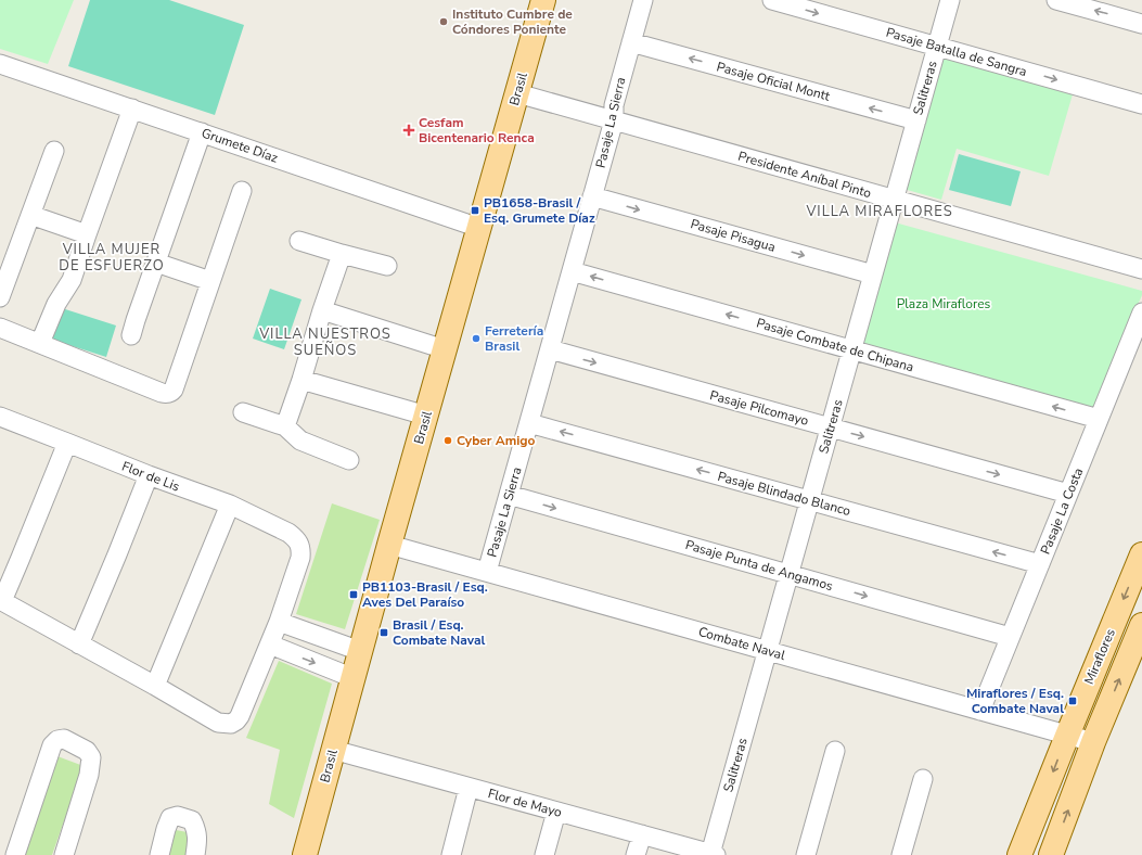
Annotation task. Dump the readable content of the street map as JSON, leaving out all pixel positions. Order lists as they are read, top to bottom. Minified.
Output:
{"streets":{"main road":["Brasil","Miraflores"],"street":["Pasaje Batalla de Sangra","Pasaje Oficial Montt","Salitreras","Pasaje La Sierra","Grumete Díaz","Presidente Aníbal Pinto","Pasaje Pisagua","Pasaje Combate de Chipana","Pasaje Pilcomayo","Flor de Lis","Pasaje Blindado Blanco","Pasaje La Costa","Pasaje Punta de Angamos","Combate Naval","Flor de Mayo"]},"crossings":[["Pasaje Batalla de Sangra","Salitreras"],["Pasaje Oficial Montt","Salitreras"],["Pasaje Oficial Montt","Pasaje La Sierra"],["Salitreras","Presidente Aníbal Pinto"],["Salitreras","Pasaje Pisagua"],["Salitreras","Pasaje Combate de Chipana"],["Salitreras","Pasaje Pilcomayo"],["Salitreras","Pasaje Blindado Blanco"],["Salitreras","Pasaje Punta de Angamos"],["Salitreras","Combate Naval"],["Salitreras","Flor de Mayo"],["Brasil","Grumete Díaz"],["Brasil","Presidente Aníbal Pinto"],["Brasil","Combate Naval"],["Brasil","Flor de Mayo"],["Pasaje La Sierra","Presidente Aníbal Pinto"],["Pasaje La Sierra","Pasaje Pisagua"],["Pasaje La Sierra","Pasaje Combate de Chipana"],["Pasaje La Sierra","Pasaje Pilcomayo"],["Pasaje La Sierra","Pasaje Blindado Blanco"],["Pasaje La Sierra","Pasaje Punta de Angamos"],["Pasaje La Sierra","Combate Naval"],["Pasaje Combate de Chipana","Pasaje La Costa"],["Pasaje Pilcomayo","Pasaje La Costa"],["Pasaje Blindado Blanco","Pasaje La Costa"],["Pasaje La Costa","Pasaje Punta de Angamos"],["Pasaje La Costa","Combate Naval"],["Combate Naval","Miraflores"]],"one_way":["Pasaje Batalla de Sangra","Pasaje Oficial Montt","Pasaje Pisagua","Pasaje Combate de Chipana","Pasaje Pilcomayo","Pasaje Blindado Blanco","Pasaje Punta de Angamos"],"districts":["VILLA MIRAFLORES","VILLA MUJER DE ESFUERZO","VILLA NUESTROS SUEÑOS"],"parks":["Plaza Miraflores"],"places":{"other":["Instituto Cumbre de Cóndores Poniente","Ferretería Brasil","Cyber Amigo"],"health":["Cesfam Bicentenario Renca"],"transit":["PB1658-Brasil / Esq. Grumete Díaz","PB1103-Brasil / Esq. Aves Del Paraíso","Brasil / Esq. Combate Naval","Miraflores / Esq. Combate Naval"]}}
